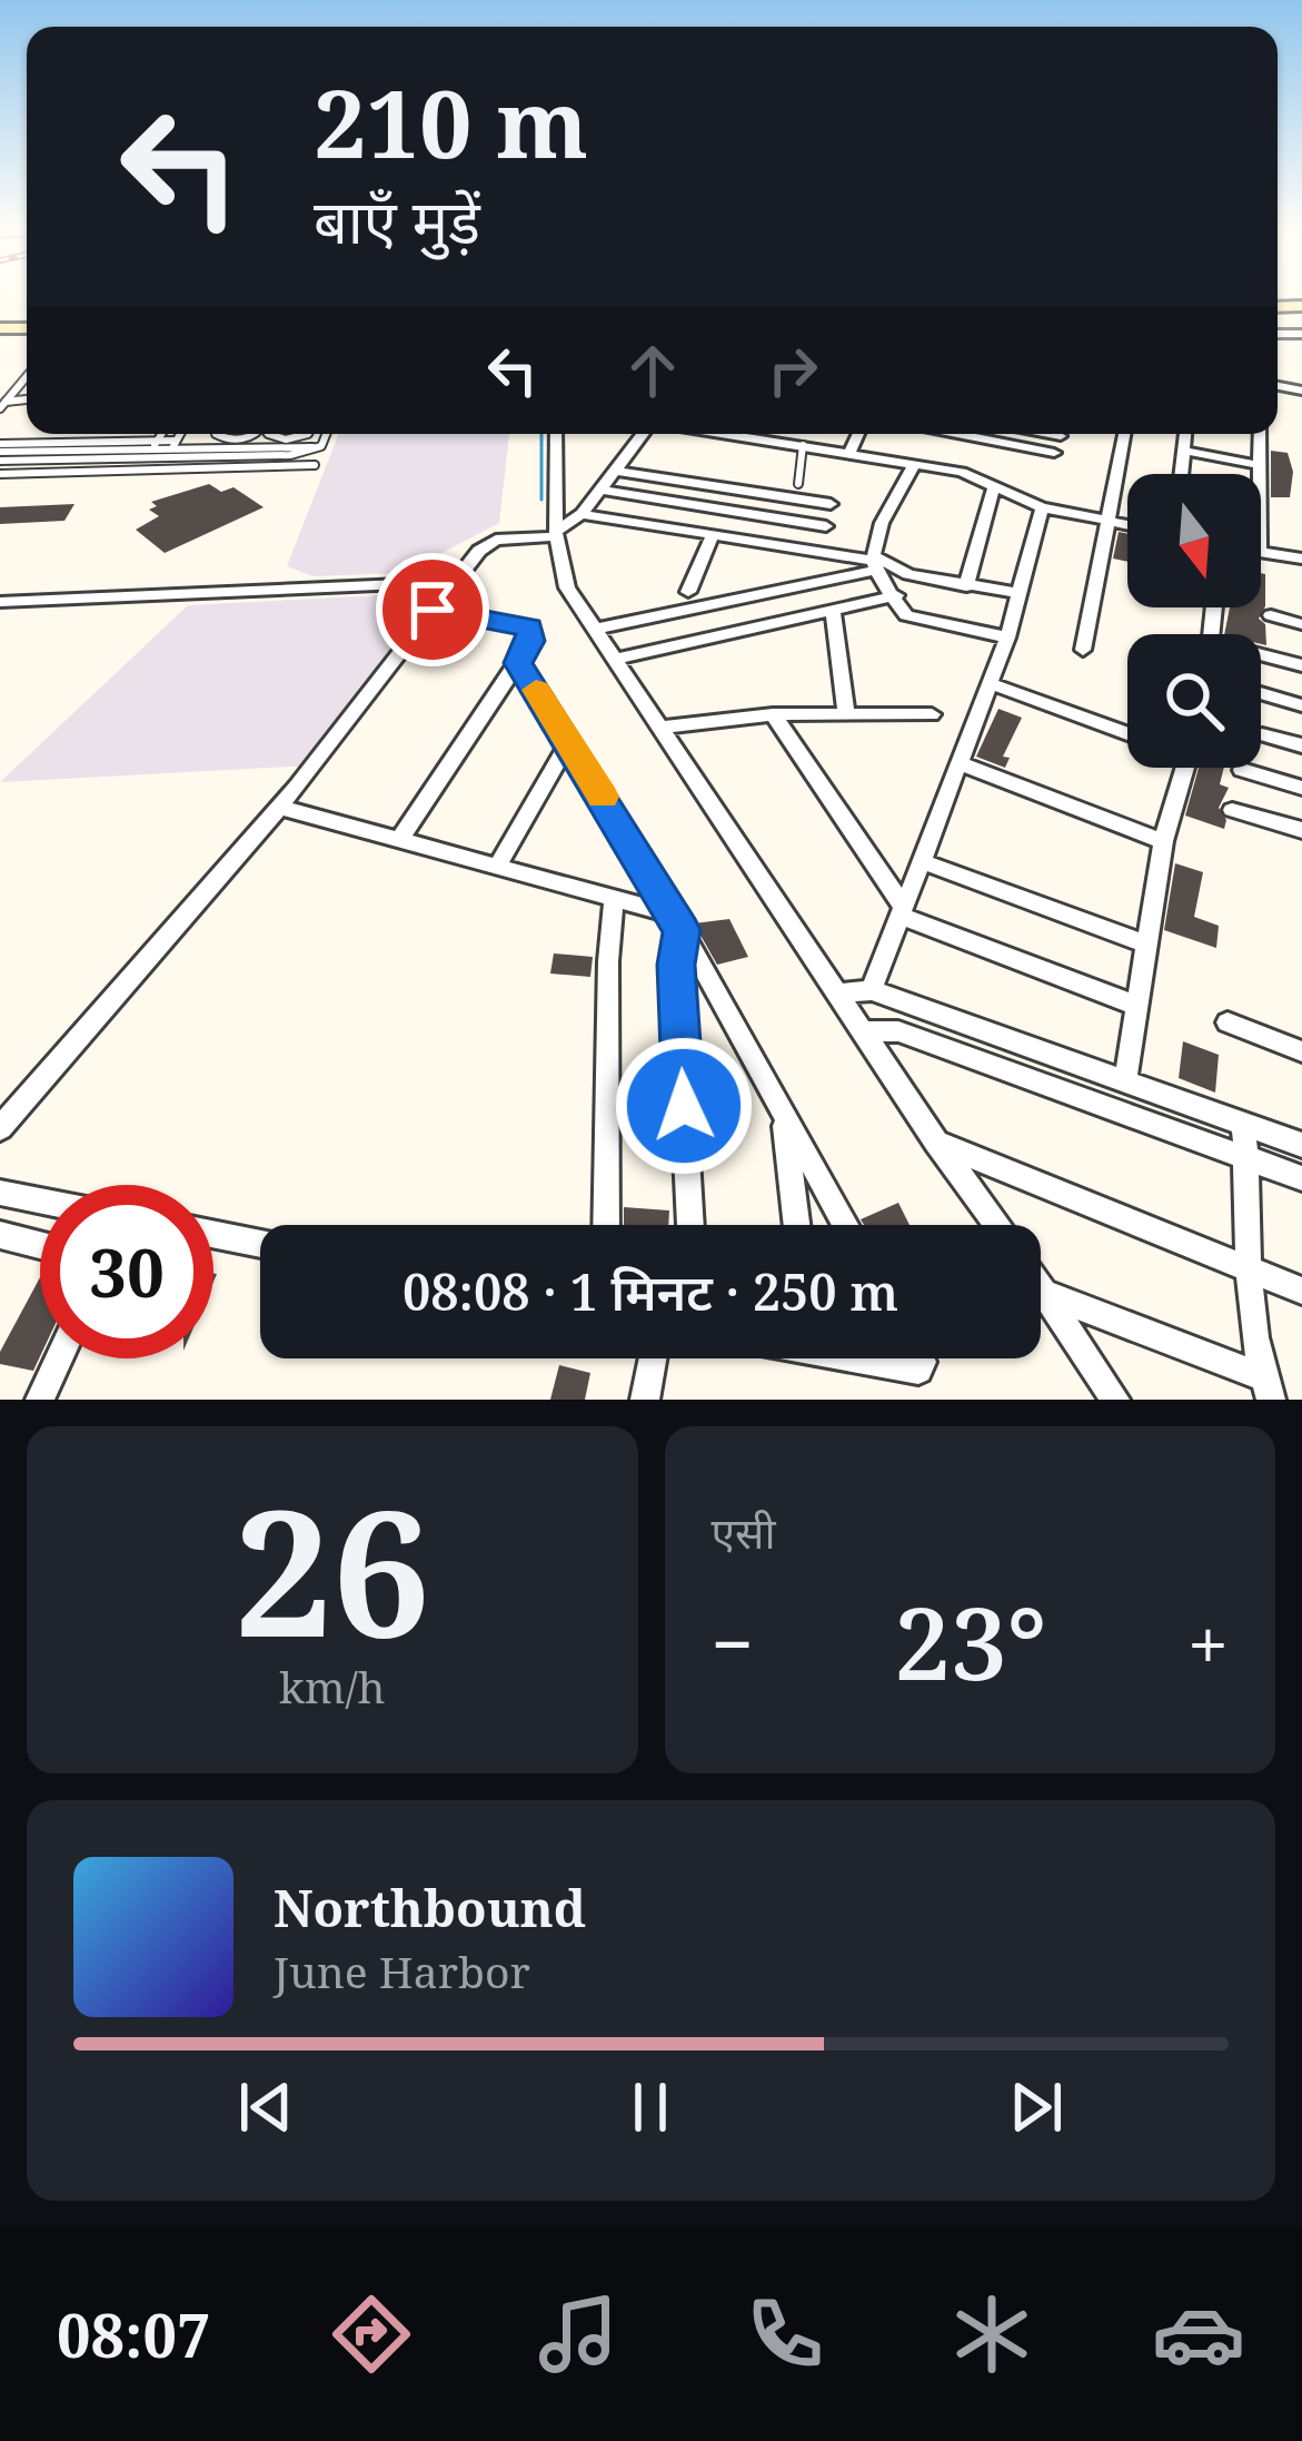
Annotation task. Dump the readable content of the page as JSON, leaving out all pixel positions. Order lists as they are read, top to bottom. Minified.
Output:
{"north":"bottom","page":{"turn":["210 m","बाएँ मुड़ें"],"limit":"30","trip":"08:08 · 1 मिनट · 250 m","tile":[["26","km/h"],"एसी"],"heat":["−","23°","+"],"song":["Northbound","June Harbor"],"tabs":"08:07"}}
